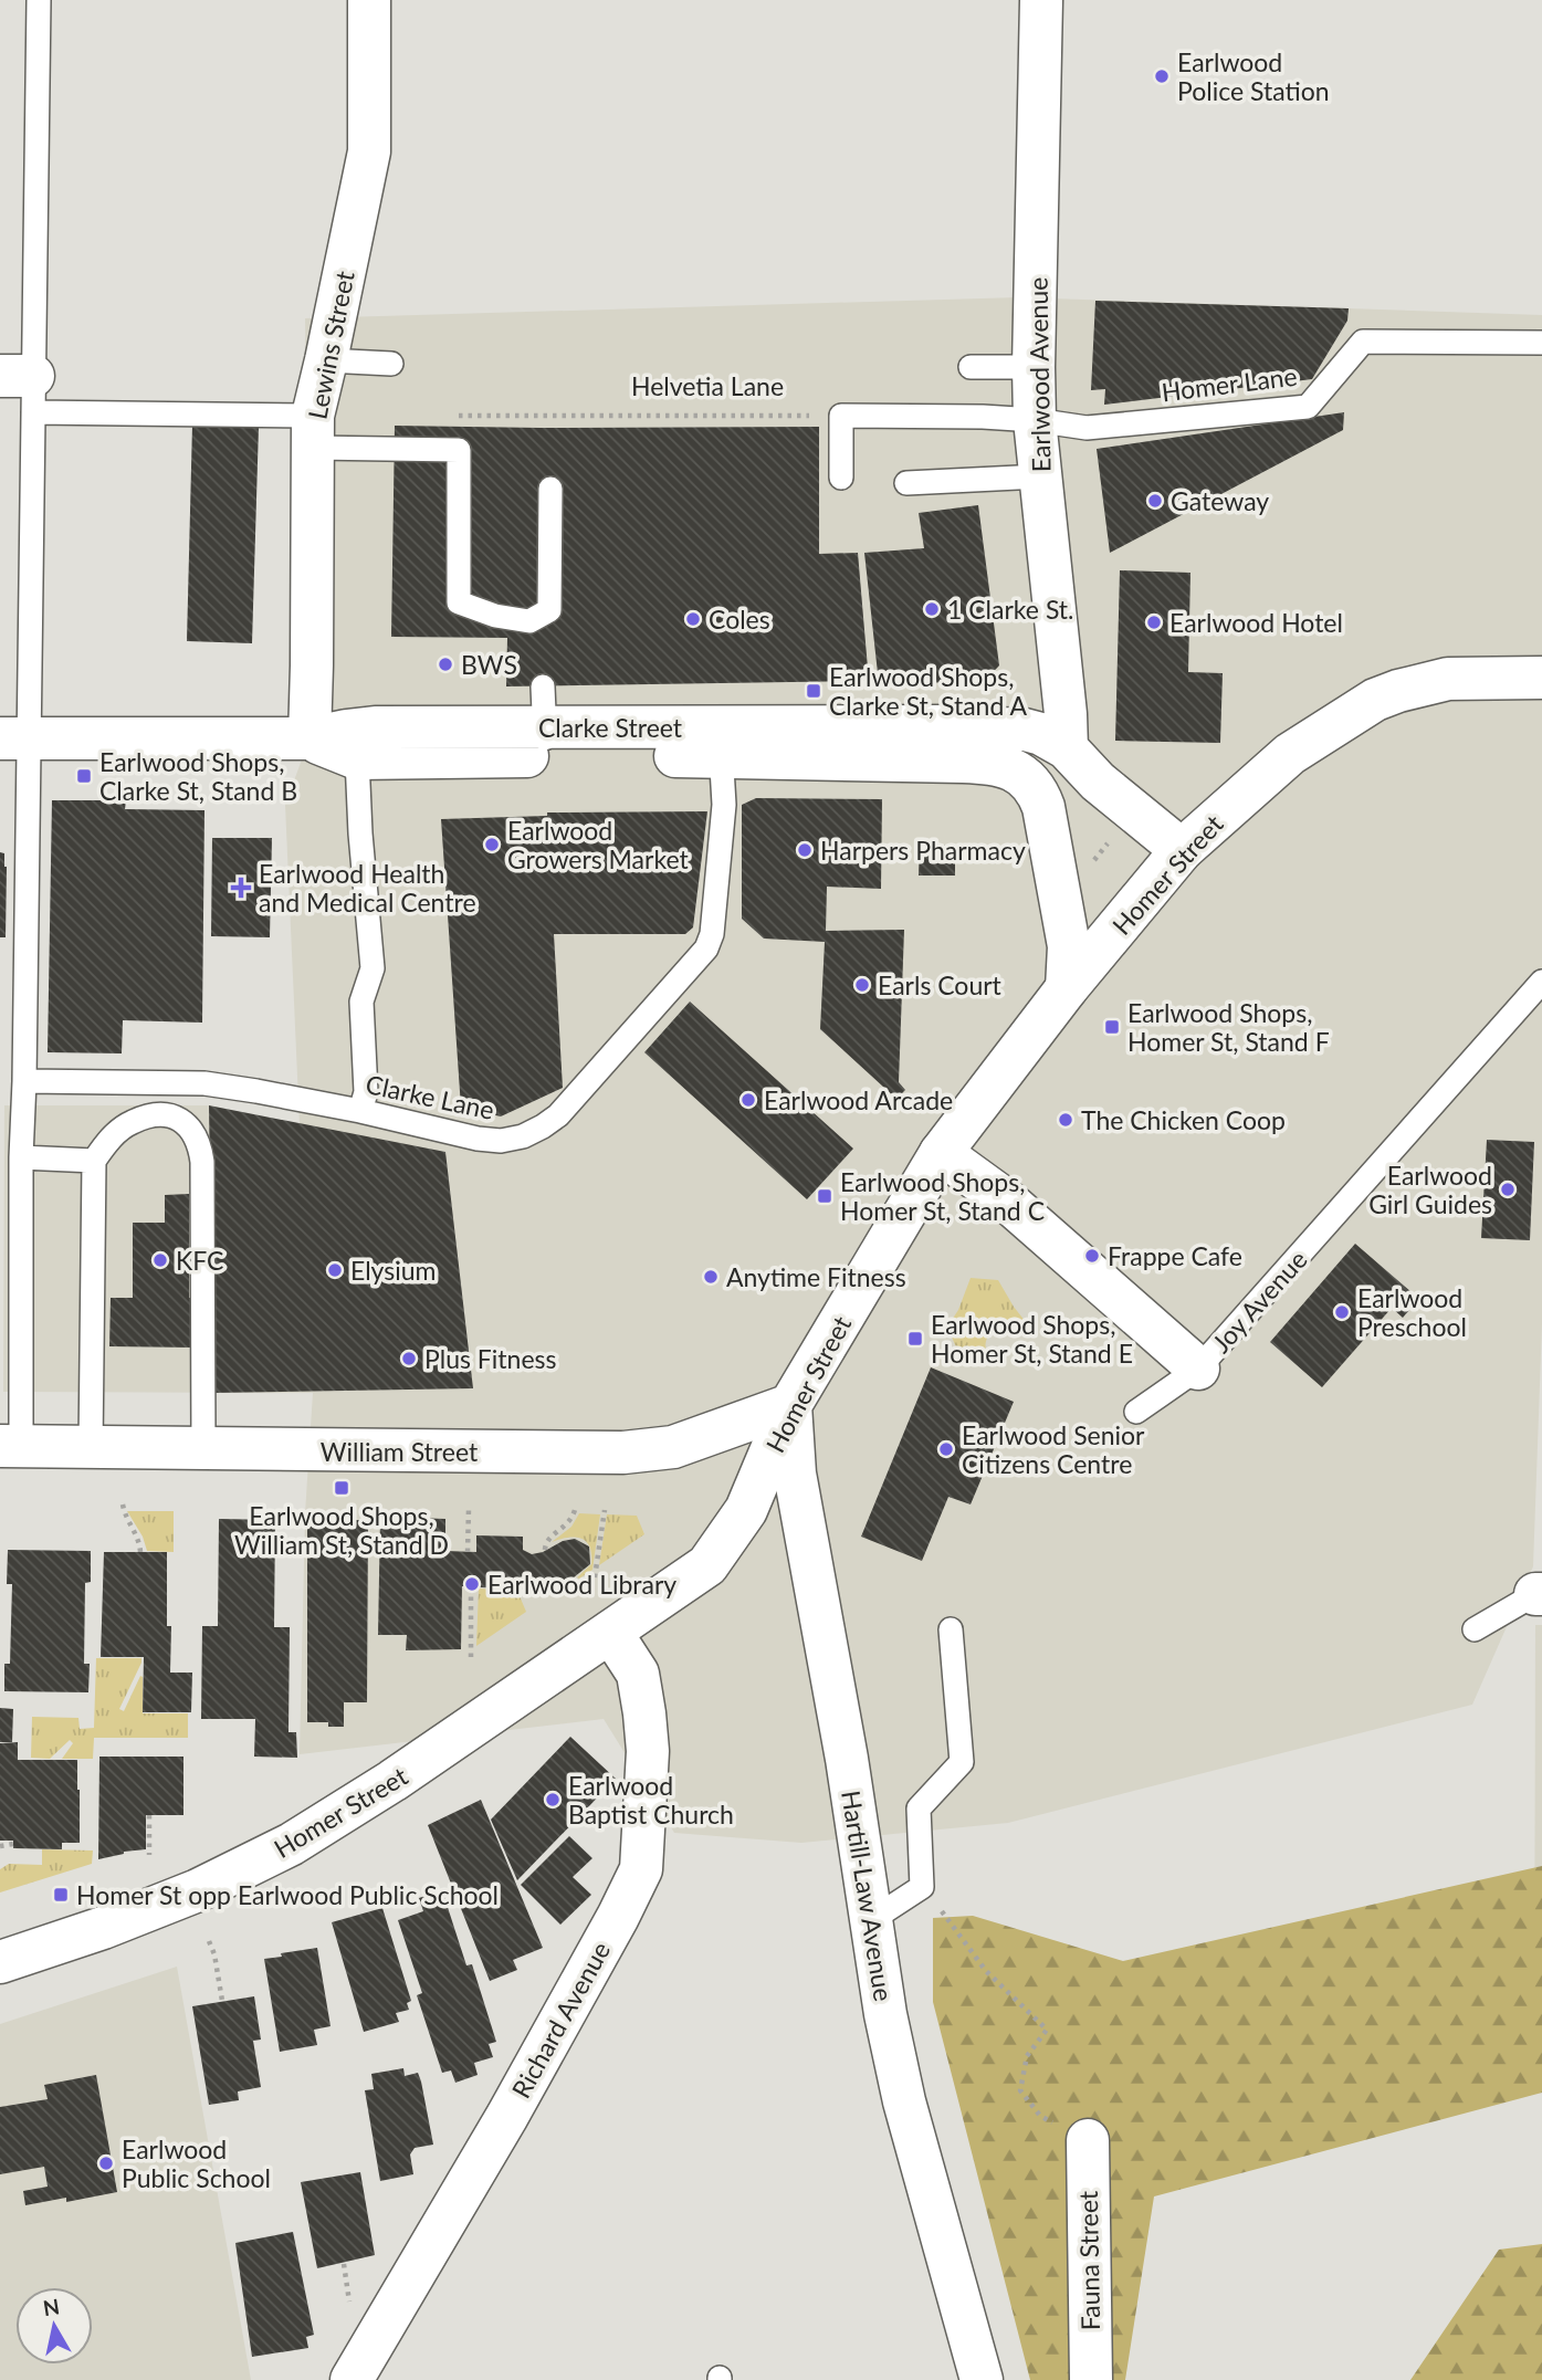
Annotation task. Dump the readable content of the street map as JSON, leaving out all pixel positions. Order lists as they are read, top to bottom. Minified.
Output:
{"streets":{"street":["Lewins Street","Earlwood Avenue","Clarke Street","Homer Street","Joy Avenue","William Street","Hartill-Law Avenue","Richard Avenue","Fauna Street"],"lane":["Homer Lane","Clarke Lane"],"path":["Helvetia Lane"]},"crossings":[["Lewins Street","Clarke Street"],["Earlwood Avenue","Homer Lane"],["Earlwood Avenue","Clarke Street"],["Clarke Street","Homer Street"],["Clarke Street","Clarke Lane"],["Homer Street","Joy Avenue"],["Homer Street","William Street"],["Homer Street","Hartill-Law Avenue"],["Homer Street","Richard Avenue"],["William Street","Hartill-Law Avenue"]],"places":{"other":["Earlwood Police Station","Gateway","1 Clarke St.","Coles","Earlwood Hotel","BWS","Earlwood Growers Market","Harpers Pharmacy","Earls Court","Earlwood Arcade","The Chicken Coop","Earlwood Girl Guides","Frappe Cafe","KFC","Elysium","Anytime Fitness","Earlwood Preschool","Plus Fitness","Earlwood Senior Citizens Centre","Earlwood Library","Earlwood Baptist Church","Earlwood Public School"],"transit":["Earlwood Shops, Clarke St, Stand A","Earlwood Shops, Clarke St, Stand B","Earlwood Shops, Homer St, Stand F","Earlwood Shops, Homer St, Stand C","Earlwood Shops, Homer St, Stand E","Earlwood Shops, William St, Stand D","Homer St opp Earlwood Public School"],"health":["Earlwood Health and Medical Centre"]},"north":"top"}
